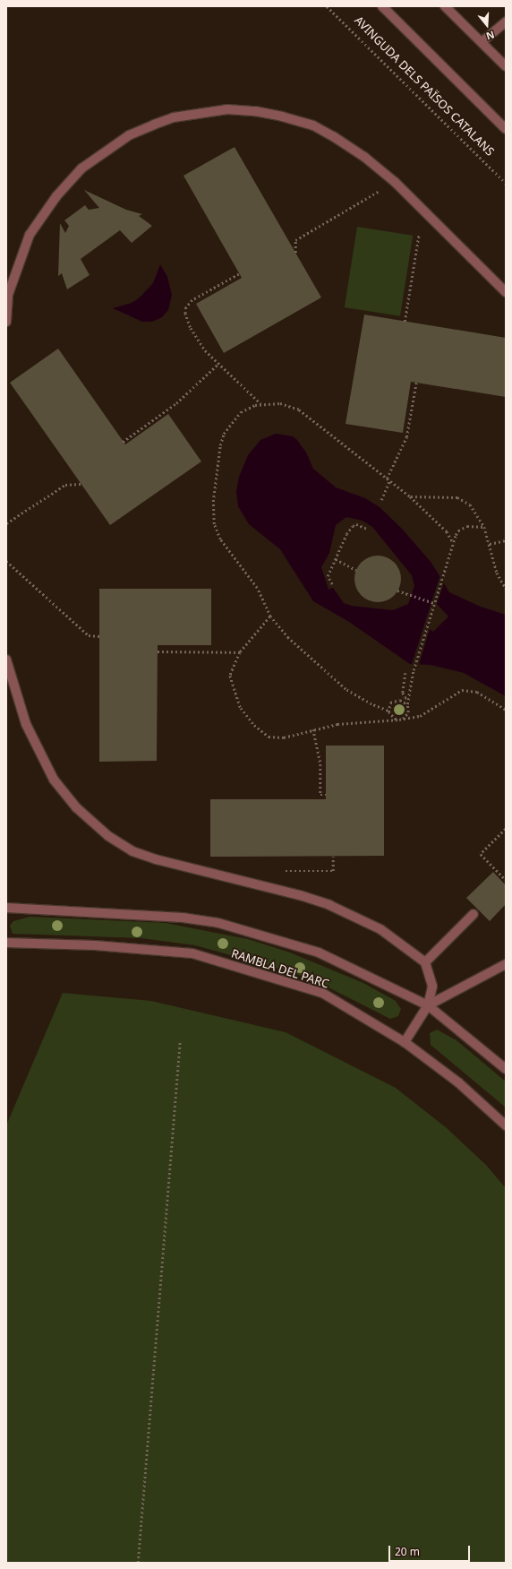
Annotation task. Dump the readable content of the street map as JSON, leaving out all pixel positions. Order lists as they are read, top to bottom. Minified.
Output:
{"streets":{"street":["RAMBLA DEL PARC"],"path":["AVINGUDA DELS PAÏSOS CATALANS"]},"scale_bar":"20 m","north":"bottom"}
